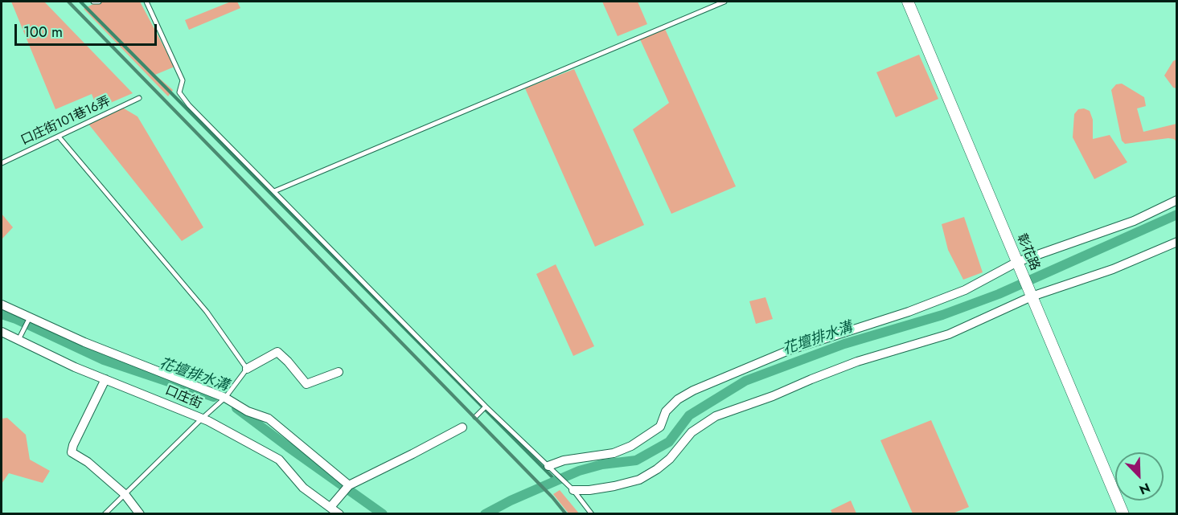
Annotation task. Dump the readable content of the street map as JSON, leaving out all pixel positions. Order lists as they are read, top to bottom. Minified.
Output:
{"streets":{"street":["彰花路","口庄街"],"lane":["口庄街101巷16弄"]},"water":["花壇排水溝"],"scale_bar":"100 m","north":"bottom right"}
